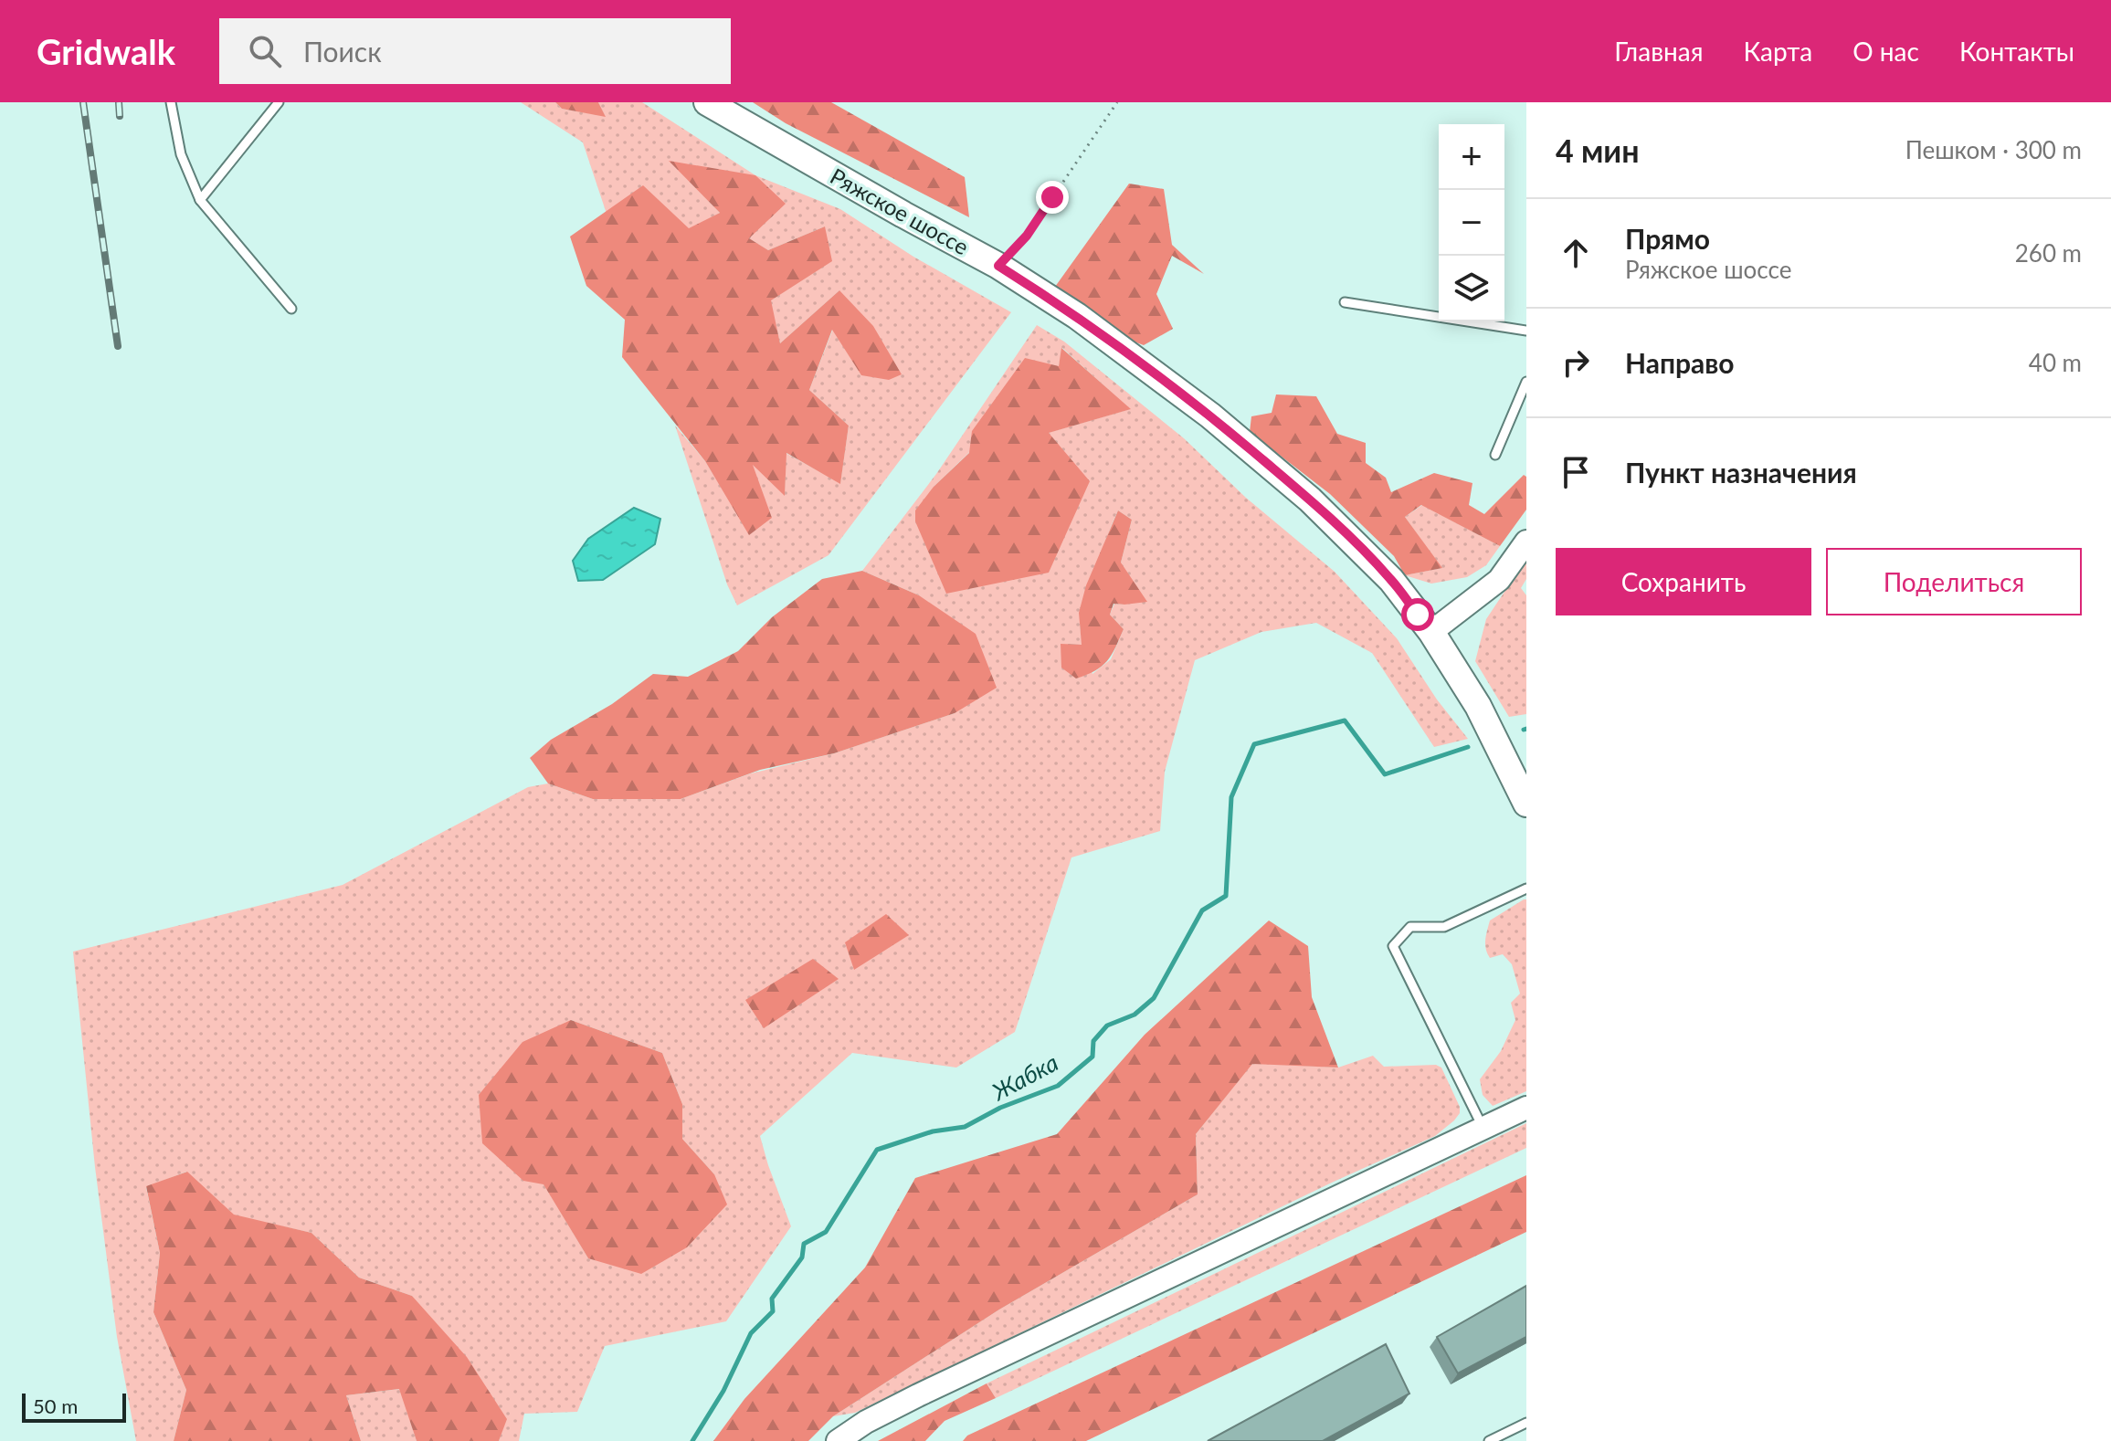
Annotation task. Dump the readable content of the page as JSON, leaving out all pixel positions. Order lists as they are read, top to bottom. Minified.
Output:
{"streets":{"main road":["Ряжское шоссе"]},"water":["Жабка"],"scale_bar":"50 m","page":{"header":"Gridwalk","search":"Поиск","nav":["Главная","Карта","О нас","Контакты"],"heading":["4 мин","Пешком · 300 m"],"map_buttons":["+","−"],"list":[["Прямо","Ряжское шоссе","260 m"],["Направо","40 m"],"Пункт назначения"],"buttons":["Сохранить","Поделиться"],"scale":"50 m"}}
